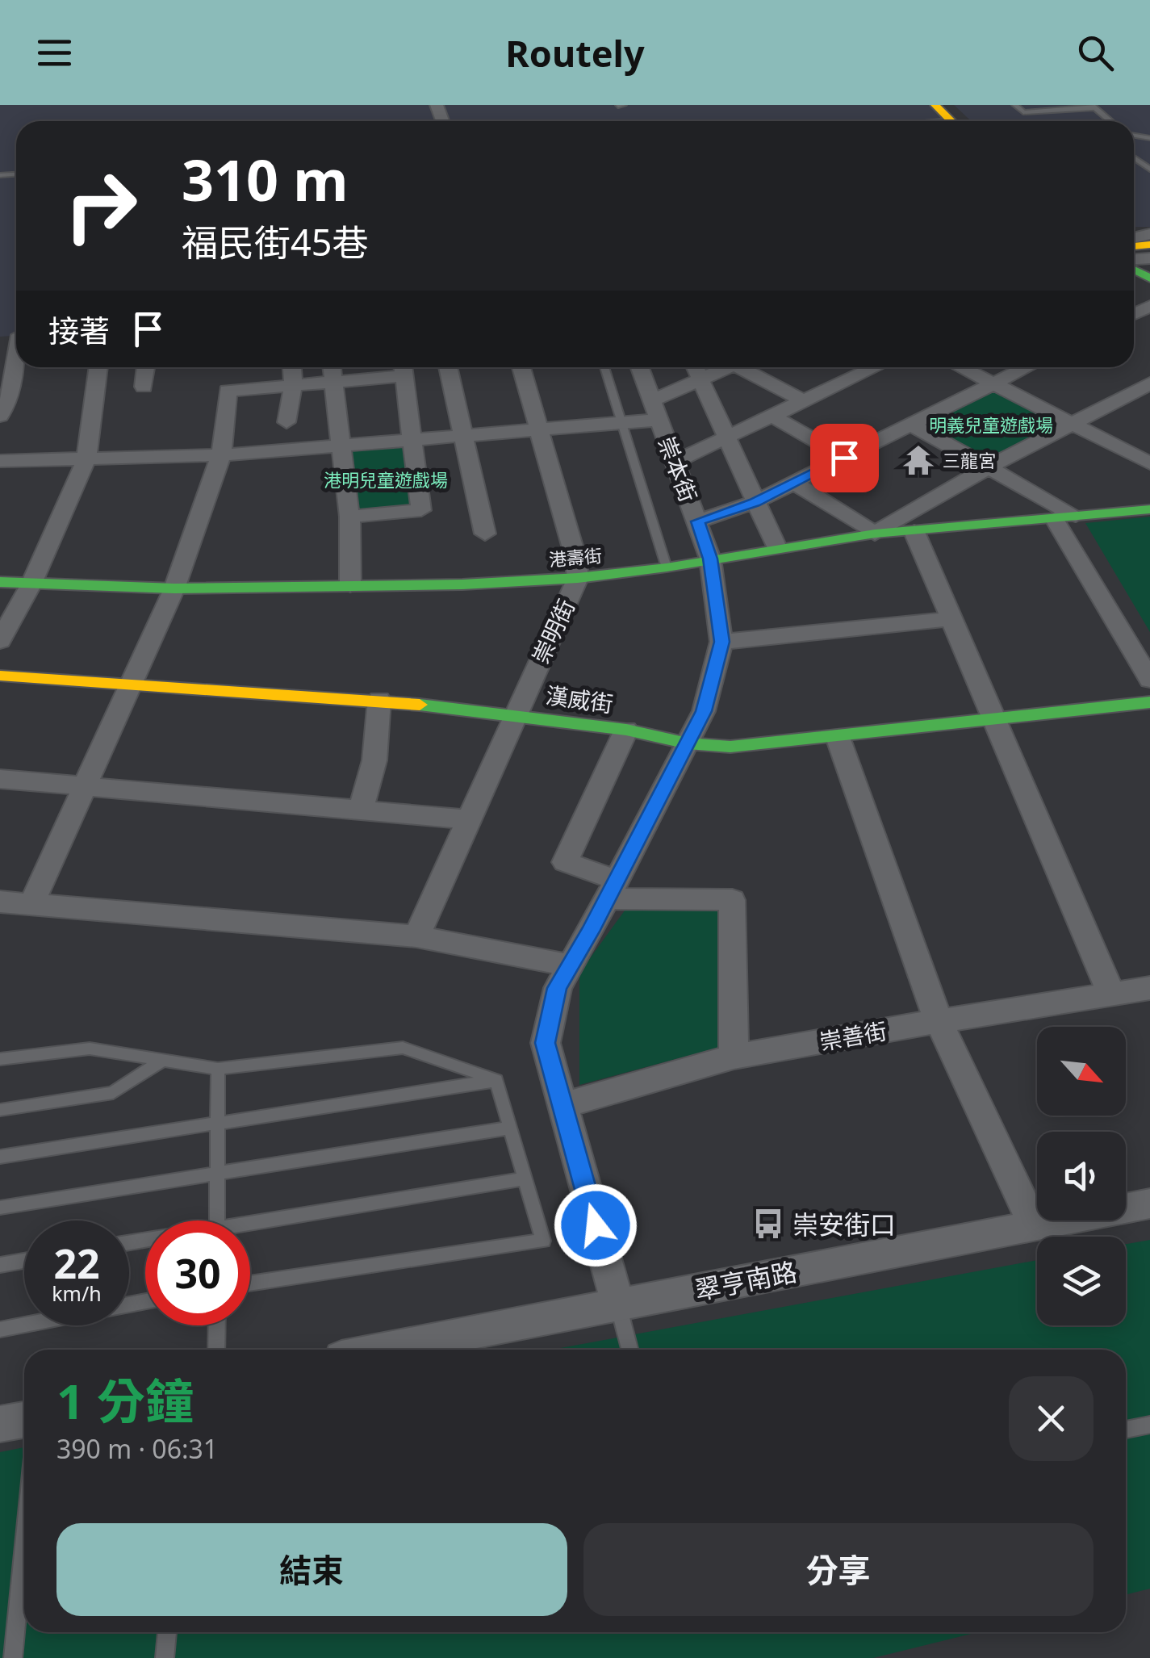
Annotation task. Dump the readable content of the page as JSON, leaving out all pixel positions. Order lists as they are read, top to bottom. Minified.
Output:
{"streets":{"main road":["港壽街","漢威街"],"street":["崇本街","崇明街","崇善街","翠亨南路"]},"crossings":[["崇本街","港壽街"],["崇本街","漢威街"],["崇本街","崇善街"],["崇本街","翠亨南路"],["港壽街","崇明街"],["崇明街","漢威街"]],"parks":["明義兒童遊戲場","港明兒童遊戲場"],"places":{"temple":["三龍宮"],"bus stop":["崇安街口"]},"north":"bottom right","page":{"header":"Routely","turn":["310 m","福民街45巷"],"then":"接著","speed":"22 km/h","limit":"30","heading":["1 分鐘","390 m · 06:31"],"buttons":["結束","分享"]}}
